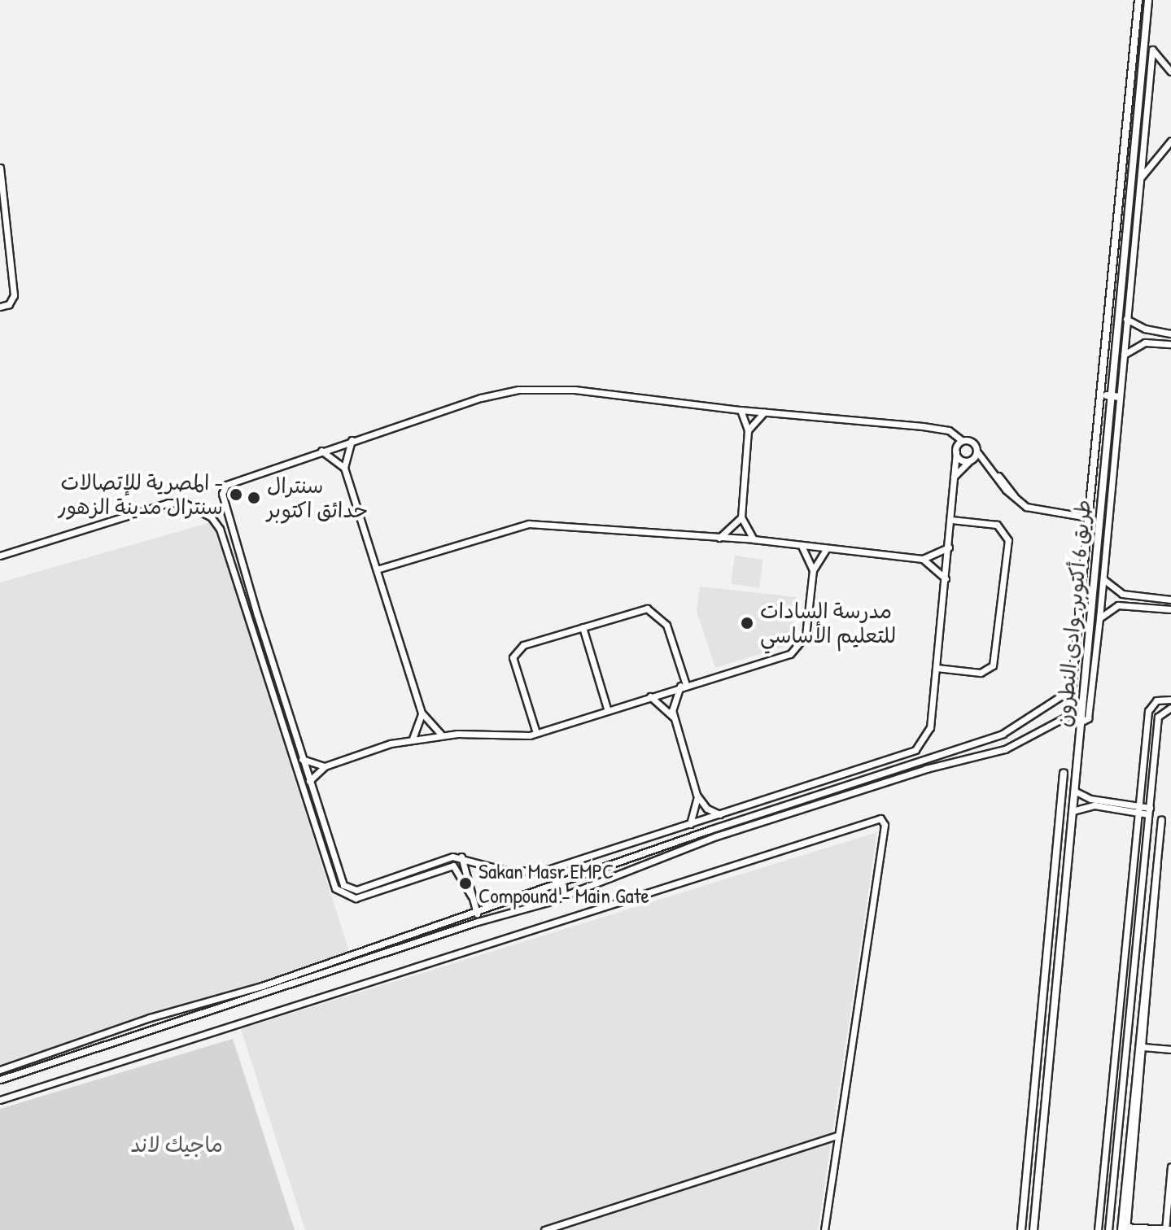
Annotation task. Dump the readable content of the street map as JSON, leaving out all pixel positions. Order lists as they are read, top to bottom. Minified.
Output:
{"streets":{"street":["طريق 6 أكتوبر, وادى النطرون"]},"parks":["ماجيك لاند"],"places":["المصرية للإتصالات - سنترال مدينة الزهور","سنترال حدائق اكتوبر","مدرسة السادات للتعليم الأساسي","Sakan Masr EMPC Compound - Main Gate"]}
